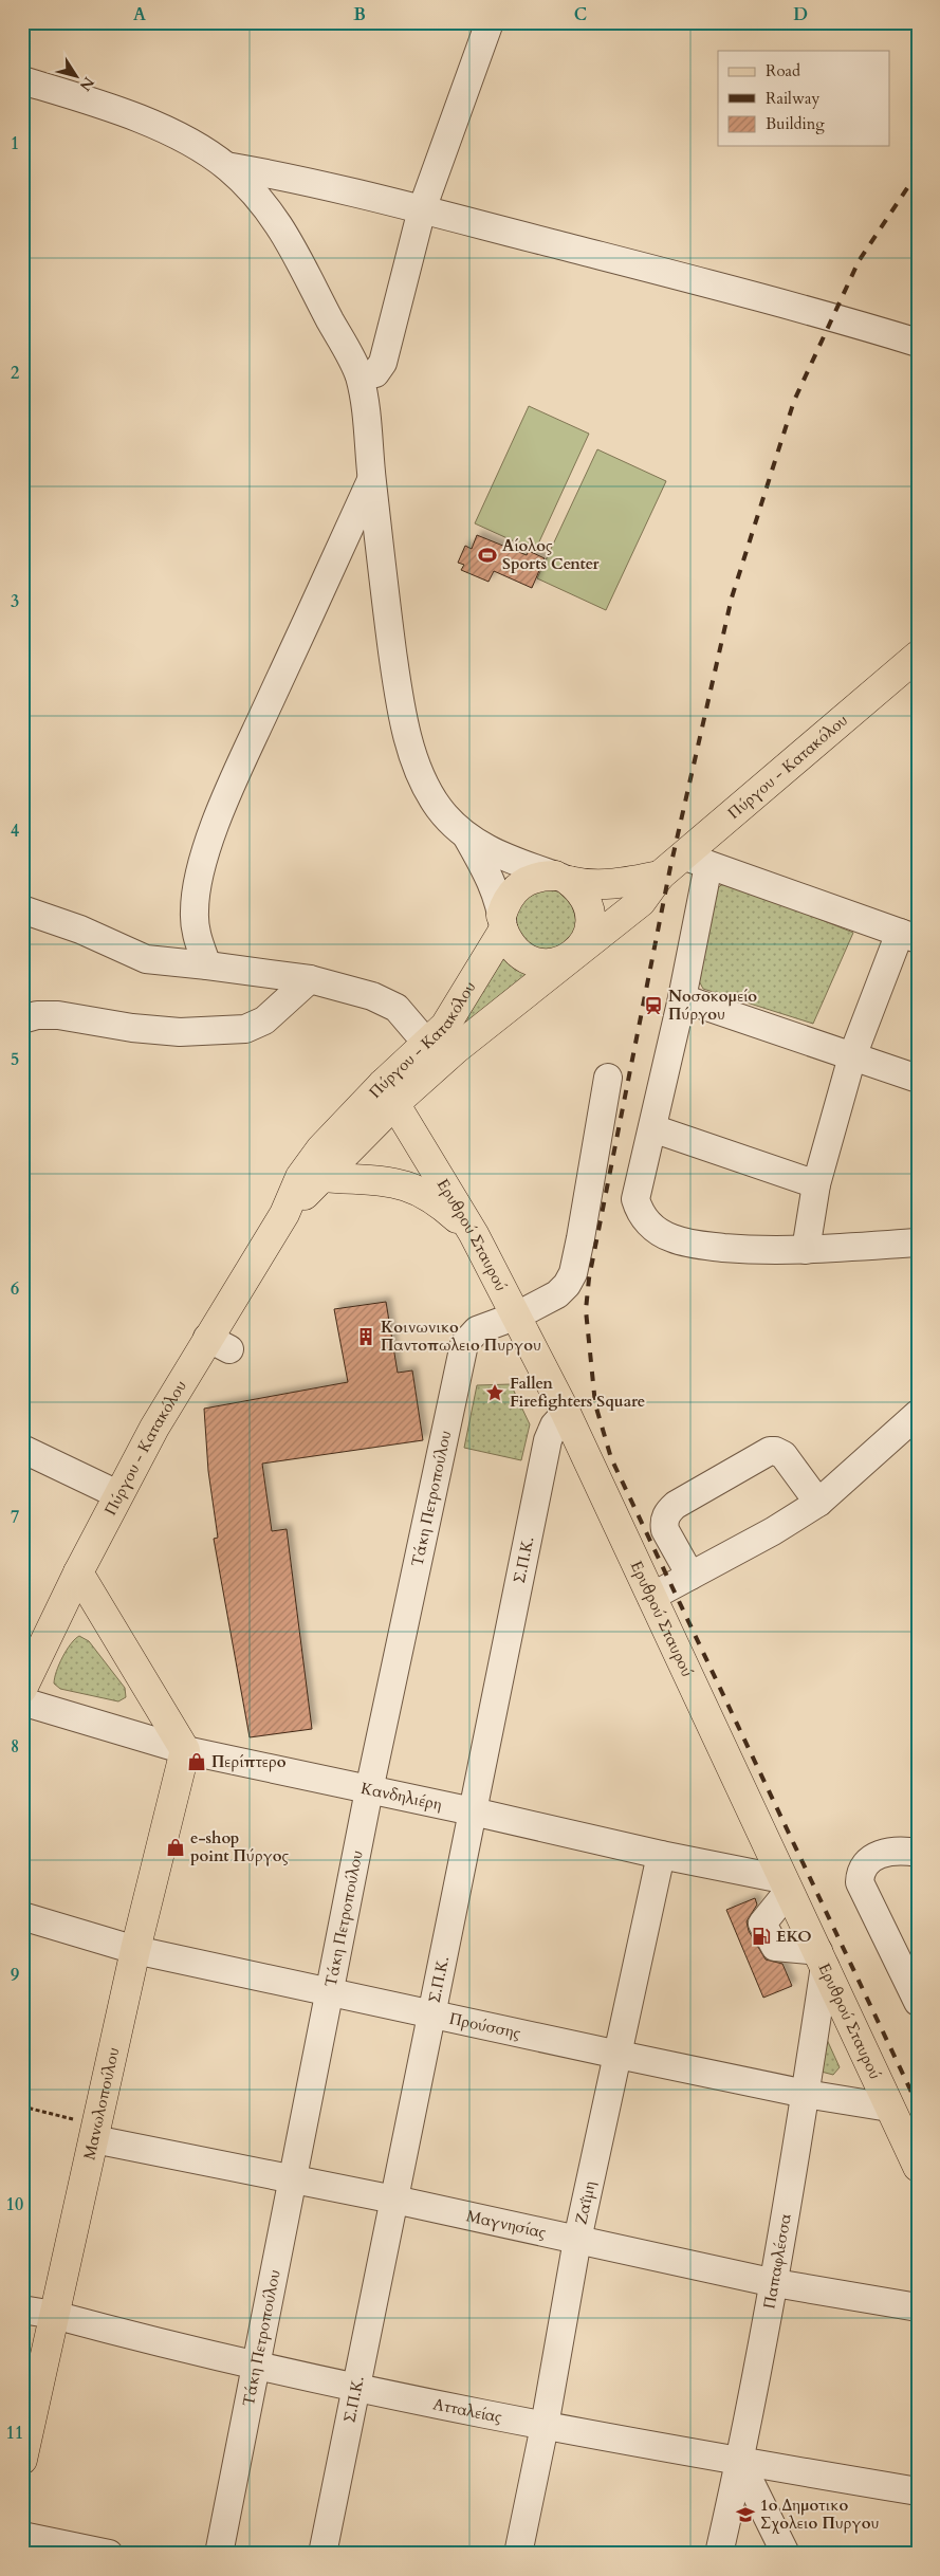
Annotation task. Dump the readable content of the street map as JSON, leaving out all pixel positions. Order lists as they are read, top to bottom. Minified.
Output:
{"streets":{"main road":["Πύργου - Κατακόλου","Ερυθρού Σταυρού","Μανωλοπούλου"],"street":["Τάκη Πετροπούλου","Σ.Π.Κ.","Κανδηλιέρη","Προύσσης","Ζαΐμη","Μαγνησίας","Παπαφλέσσα","Ατταλείας"]},"crossings":[["Πύργου - Κατακόλου","Ερυθρού Σταυρού"],["Ερυθρού Σταυρού","Τάκη Πετροπούλου"],["Ερυθρού Σταυρού","Σ.Π.Κ."],["Ερυθρού Σταυρού","Κανδηλιέρη"],["Ερυθρού Σταυρού","Προύσσης"],["Ερυθρού Σταυρού","Παπαφλέσσα"],["Τάκη Πετροπούλου","Κανδηλιέρη"],["Τάκη Πετροπούλου","Προύσσης"],["Τάκη Πετροπούλου","Μαγνησίας"],["Τάκη Πετροπούλου","Ατταλείας"],["Σ.Π.Κ.","Κανδηλιέρη"],["Σ.Π.Κ.","Προύσσης"],["Σ.Π.Κ.","Μαγνησίας"],["Σ.Π.Κ.","Ατταλείας"],["Κανδηλιέρη","Μανωλοπούλου"],["Κανδηλιέρη","Ζαΐμη"],["Προύσσης","Μανωλοπούλου"],["Προύσσης","Ζαΐμη"],["Προύσσης","Παπαφλέσσα"],["Μανωλοπούλου","Μαγνησίας"],["Μανωλοπούλου","Ατταλείας"],["Ζαΐμη","Μαγνησίας"],["Ζαΐμη","Ατταλείας"],["Μαγνησίας","Παπαφλέσσα"],["Παπαφλέσσα","Ατταλείας"]],"places":{"sports":["Αίολος Sports Center"],"station":["Νοσοκομείο Πύργου"],"building":["Κοινωνικο Παντοπωλειο Πυργου"],"place":["Fallen Firefighters Square"],"shop":["Περίπτερο","e-shop point Πύργος"],"fuel station":["EKO"],"school or university":["1ο Δημοτικο Σχολειο Πυργου"]},"legend":["Road","Railway","Building"],"north":"bottom right","grid":{"columns":["A","B","C","D"],"rows":["1","2","3","4","5","6","7","8","9","10","11"]}}
